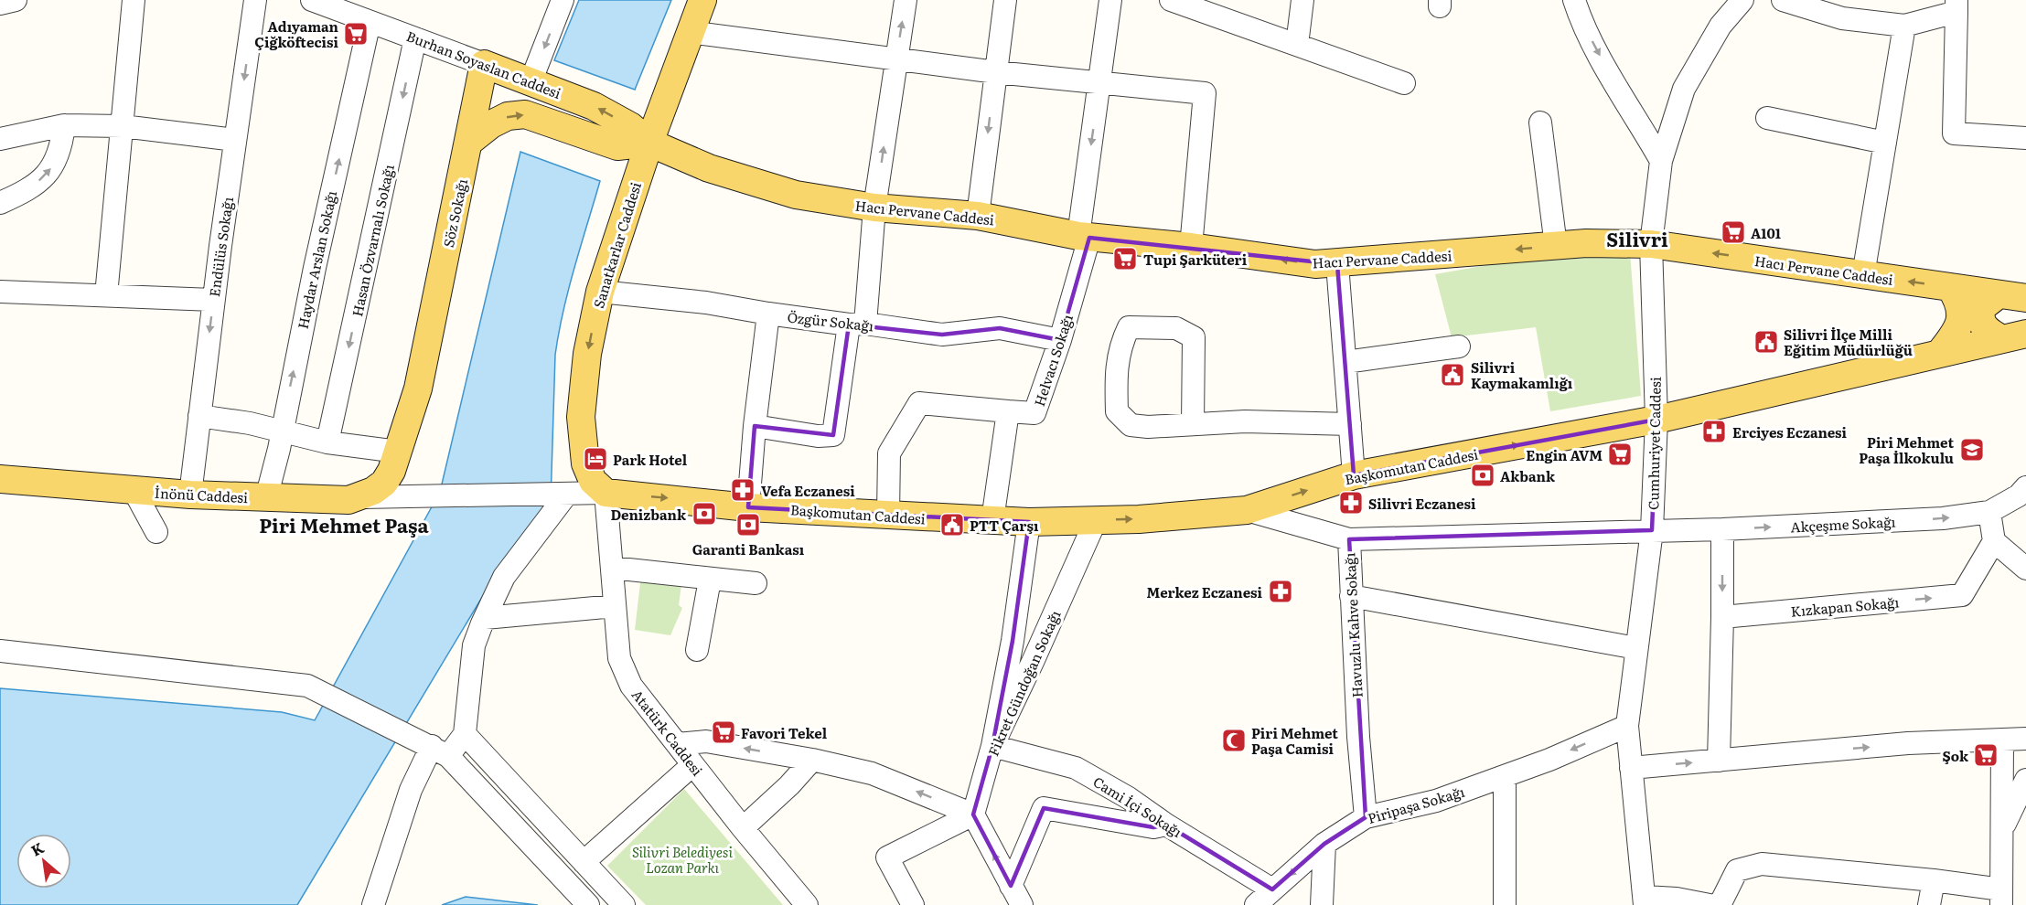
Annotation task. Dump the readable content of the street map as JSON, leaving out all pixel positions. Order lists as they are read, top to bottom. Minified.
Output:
{"streets":{"main road":["Burhan Soyaslan Caddesi","Hacı Pervane Caddesi","Söz Sokağı","Sanatkarlar Caddesi","Başkomutan Caddesi","İnönü Caddesi"],"street":["Hasan Özvarnalı Sokağı","Endülüs Sokağı","Haydar Arslan Sokağı","Özgür Sokağı","Helvacı Sokağı","Cumhuriyet Caddesi","Akçeşme Sokağı","Kızkapan Sokağı","Havuzlu Kahve Sokağı","Fikret Gündoğan Sokağı","Atatürk Caddesi","Piripaşa Sokağı","Cami İçi Sokağı"]},"crossings":[["Burhan Soyaslan Caddesi","Hacı Pervane Caddesi"],["Burhan Soyaslan Caddesi","Söz Sokağı"],["Burhan Soyaslan Caddesi","Hasan Özvarnalı Sokağı"],["Burhan Soyaslan Caddesi","Sanatkarlar Caddesi"],["Burhan Soyaslan Caddesi","Haydar Arslan Sokağı"],["Hacı Pervane Caddesi","Sanatkarlar Caddesi"],["Hacı Pervane Caddesi","Helvacı Sokağı"],["Hacı Pervane Caddesi","Cumhuriyet Caddesi"],["Söz Sokağı","İnönü Caddesi"],["Sanatkarlar Caddesi","Özgür Sokağı"],["Sanatkarlar Caddesi","Başkomutan Caddesi"],["Sanatkarlar Caddesi","Atatürk Caddesi"],["Endülüs Sokağı","İnönü Caddesi"],["Haydar Arslan Sokağı","İnönü Caddesi"],["Özgür Sokağı","Helvacı Sokağı"],["Cumhuriyet Caddesi","Başkomutan Caddesi"],["Cumhuriyet Caddesi","Akçeşme Sokağı"],["Cumhuriyet Caddesi","Piripaşa Sokağı"],["Başkomutan Caddesi","İnönü Caddesi"],["Başkomutan Caddesi","Havuzlu Kahve Sokağı"],["Başkomutan Caddesi","Fikret Gündoğan Sokağı"],["Başkomutan Caddesi","Atatürk Caddesi"],["Akçeşme Sokağı","Havuzlu Kahve Sokağı"],["Havuzlu Kahve Sokağı","Piripaşa Sokağı"],["Fikret Gündoğan Sokağı","Cami İçi Sokağı"],["Piripaşa Sokağı","Cami İçi Sokağı"]],"one_way":["Hacı Pervane Caddesi","Hasan Özvarnalı Sokağı","Sanatkarlar Caddesi","Haydar Arslan Sokağı","Başkomutan Caddesi","Akçeşme Sokağı","Piripaşa Sokağı"],"districts":["Silivri","Piri Mehmet Paşa"],"parks":["Silivri Belediyesi Lozan Parkı"],"places":{"supermarket":["Adıyaman Çiğköftecisi","A101","Tupi Şarküteri","Engin AVM","Favori Tekel","Şok"],"public building":["Silivri İlçe Milli Eğitim Müdürlüğü","Silivri Kaymakamlığı","PTT Çarşı"],"pharmacy":["Erciyes Eczanesi","Vefa Eczanesi","Silivri Eczanesi","Merkez Eczanesi"],"school or university":["Piri Mehmet Paşa İlkokulu"],"hotel":["Park Hotel"],"bank":["Akbank","Denizbank","Garanti Bankası"],"mosque":["Piri Mehmet Paşa Camisi"]},"north":"top left"}
